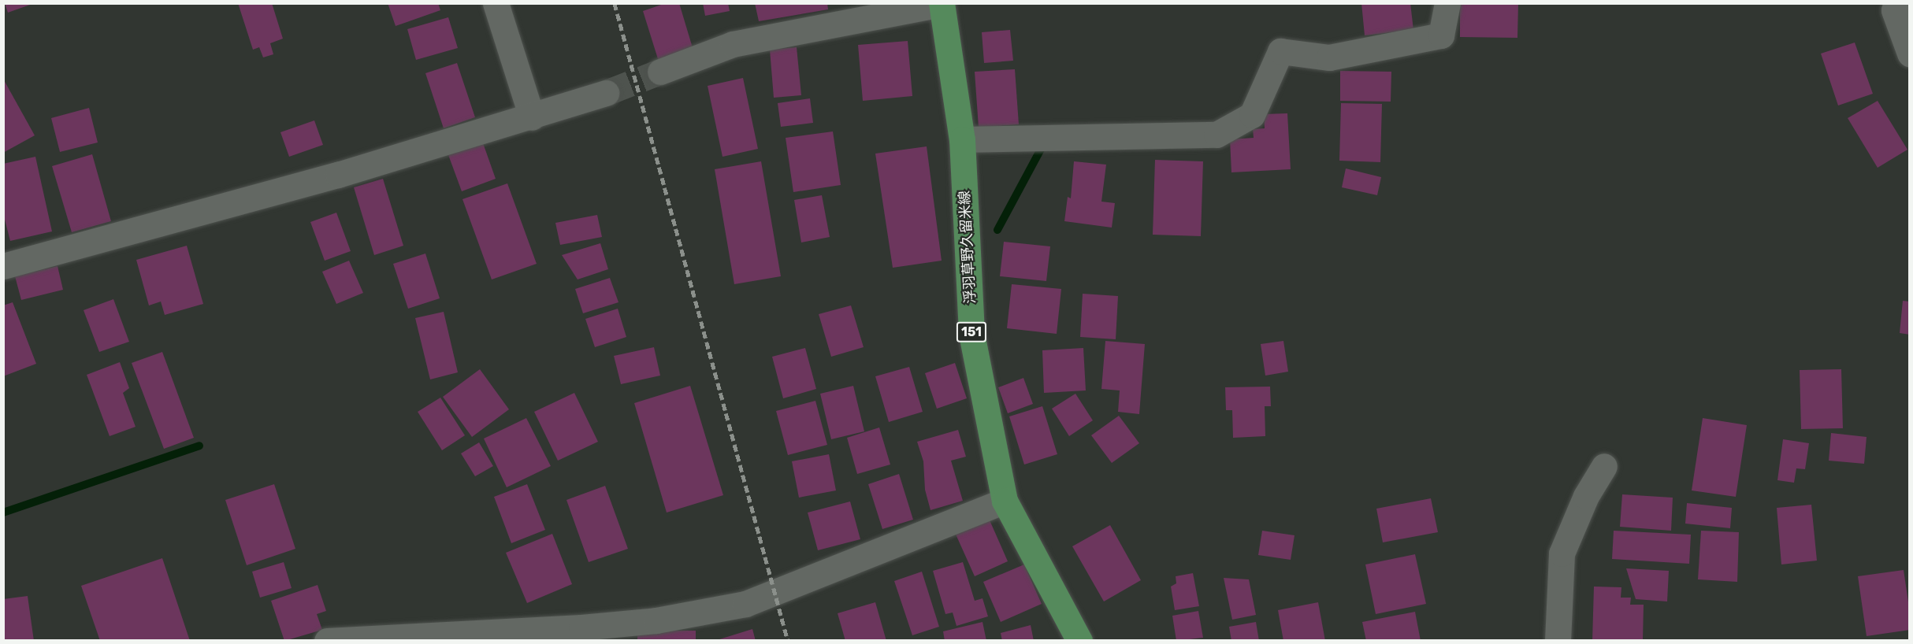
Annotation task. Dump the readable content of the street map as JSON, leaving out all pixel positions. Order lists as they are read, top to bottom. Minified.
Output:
{"streets":{"main road":["浮羽草野久留米線","151"]}}
